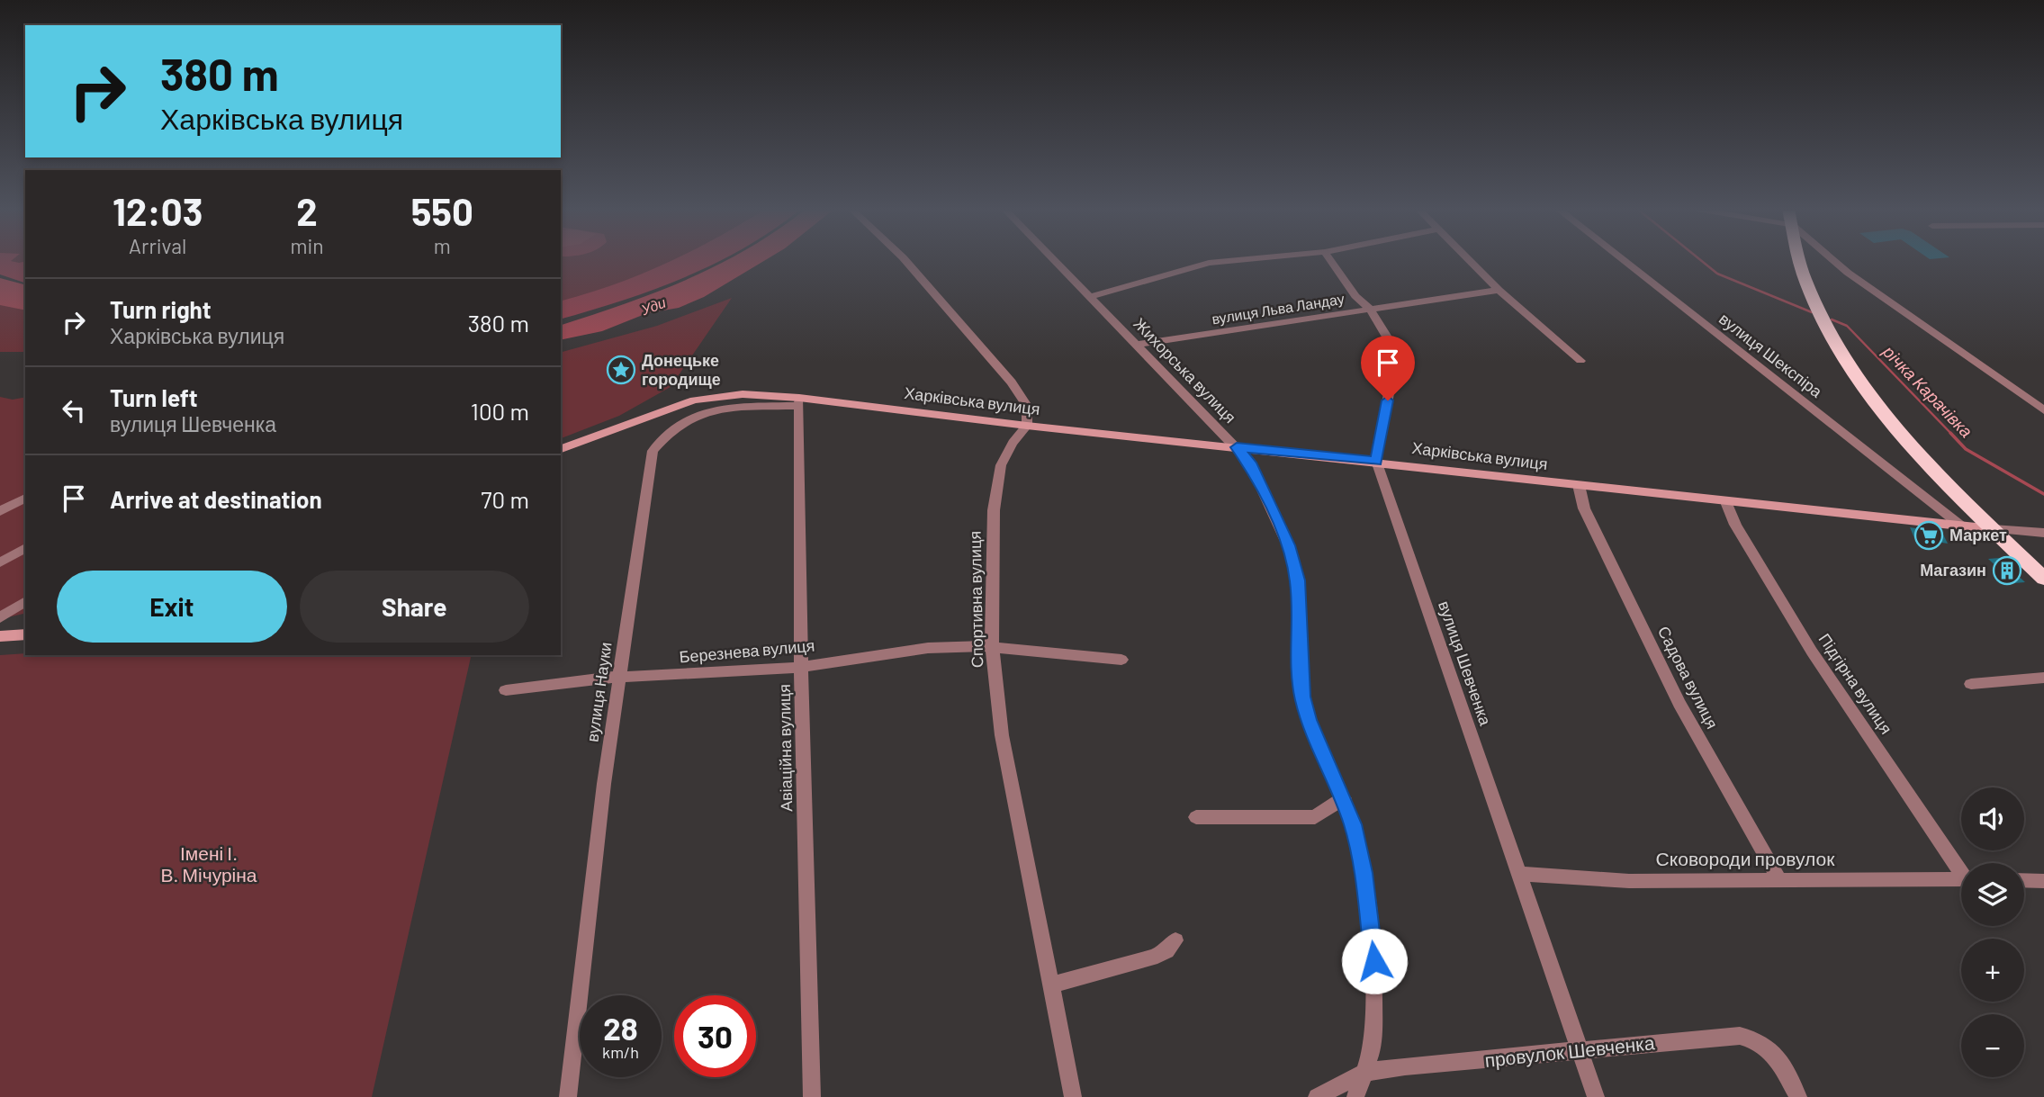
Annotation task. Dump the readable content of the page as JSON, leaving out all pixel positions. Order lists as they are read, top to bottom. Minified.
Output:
{"streets":{"main road":["Харківська вулиця"],"street":["вулиця Льва Ландау","вулиця Шекспіра","Жихорська вулиця","Спортивна вулиця","Березнева вулиця","вулиця Шевченка","Садова вулиця","Підгірна вулиця","вулиця Науки","Авіаційна вулиця","Сковороди провулок","провулок Шевченка"]},"crossings":[["вулиця Льва Ландау","Жихорська вулиця"],["вулиця Льва Ландау","вулиця Шевченка"],["вулиця Шекспіра","Харківська вулиця"],["Жихорська вулиця","Харківська вулиця"],["Жихорська вулиця","провулок Шевченка"],["Харківська вулиця","Спортивна вулиця"],["Харківська вулиця","вулиця Шевченка"],["Харківська вулиця","Садова вулиця"],["Харківська вулиця","Підгірна вулиця"],["Харківська вулиця","вулиця Науки"],["Харківська вулиця","Авіаційна вулиця"],["Спортивна вулиця","Березнева вулиця"],["Березнева вулиця","вулиця Науки"],["Березнева вулиця","Авіаційна вулиця"],["вулиця Шевченка","Сковороди провулок"],["вулиця Шевченка","провулок Шевченка"],["Садова вулиця","Сковороди провулок"],["вулиця Науки","Авіаційна вулиця"]],"water":["Уди","річка Карачівка"],"parks":["Імені І. В. Мічуріна"],"places":{"place":["Донецьке городище"],"supermarket":["Маркет"],"building":["Магазин"]},"page":{"turn":["380 m","Харківська вулиця"],"eta":["12:03","Arrival","2","min","550","m"],"list":[{"name":"Turn right","note":"Харківська вулиця","value":"380 m"},{"name":"Turn left","note":"вулиця Шевченка","value":"100 m"},{"name":"Arrive at destination","value":"70 m"}],"buttons":["Exit","Share"],"map_buttons":["+","−"],"speed":"28 km/h","limit":"30"}}
